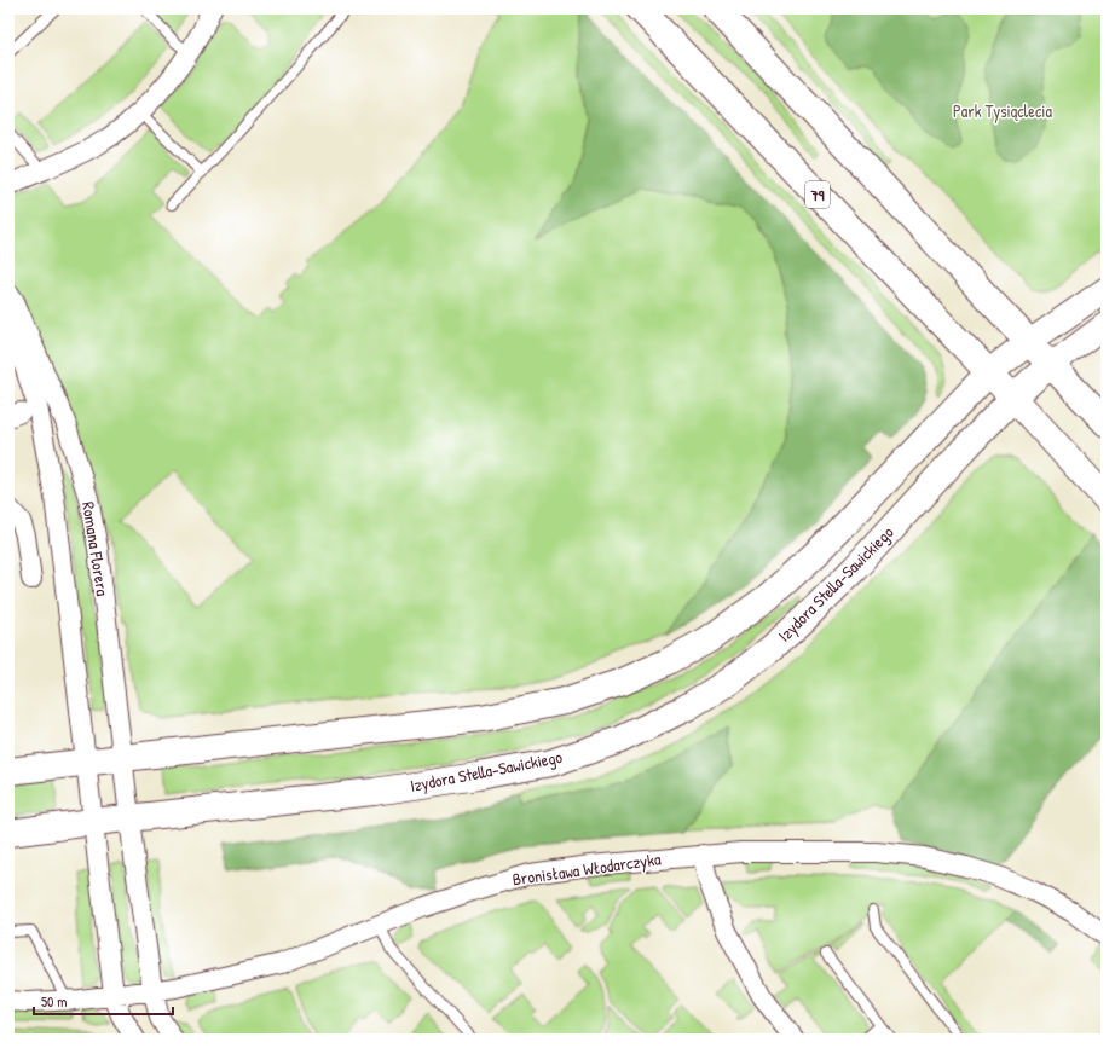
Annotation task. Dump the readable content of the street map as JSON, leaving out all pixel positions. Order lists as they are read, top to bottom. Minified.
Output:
{"streets":{"main road":["79","Izydora Stella-Sawickiego"],"street":["Romana Florera","Bronisława Włodarczyka"]},"crossings":[["79","Izydora Stella-Sawickiego"],["Romana Florera","Izydora Stella-Sawickiego"],["Romana Florera","Bronisława Włodarczyka"]],"parks":["Park Tysiąclecia"],"scale_bar":"50 m"}
